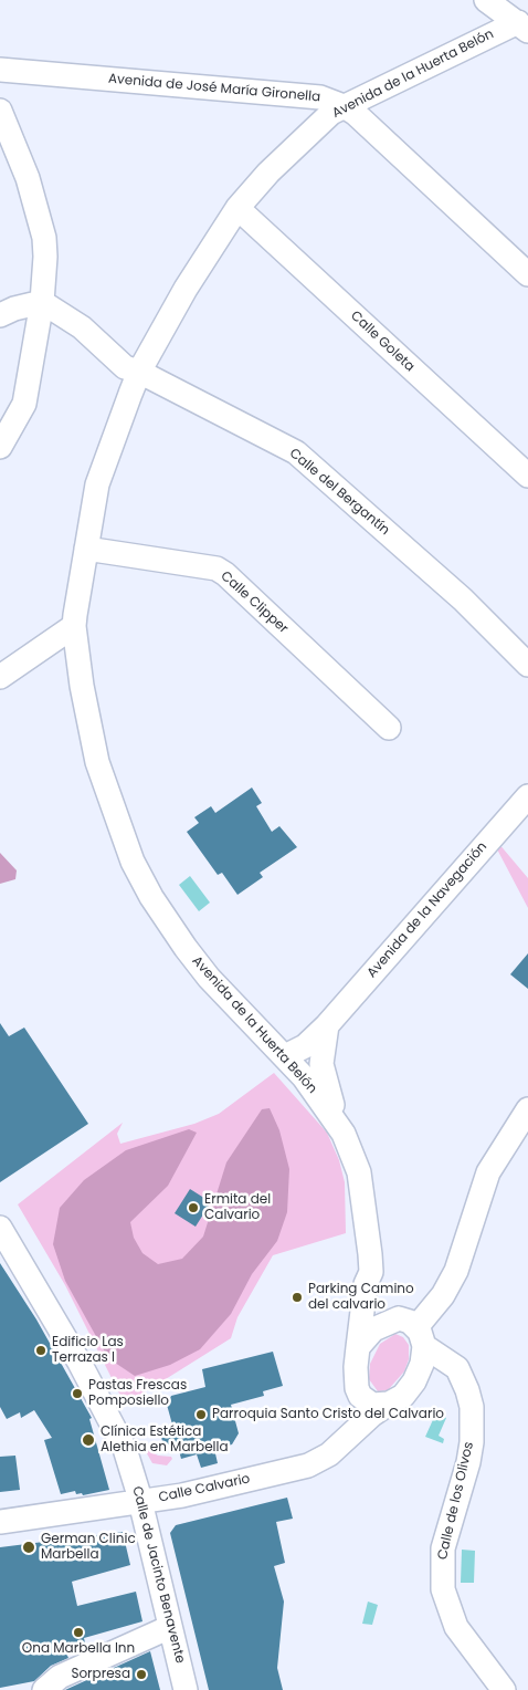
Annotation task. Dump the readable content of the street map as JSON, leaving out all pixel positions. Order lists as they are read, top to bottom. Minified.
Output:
{"streets":{"street":["Avenida de la Huerta Belón","Avenida de José María Gironella","Calle Goleta","Calle del Bergantín","Calle Clipper","Avenida de la Navegación","Calle Calvario","Calle de los Olivos","Calle de Jacinto Benavente"]},"crossings":[["Avenida de la Huerta Belón","Avenida de José María Gironella"],["Avenida de la Huerta Belón","Calle Goleta"],["Avenida de la Huerta Belón","Calle del Bergantín"],["Avenida de la Huerta Belón","Calle Clipper"],["Avenida de la Huerta Belón","Avenida de la Navegación"],["Avenida de la Huerta Belón","Calle Calvario"],["Avenida de la Huerta Belón","Calle de los Olivos"],["Calle Calvario","Calle de los Olivos"],["Calle Calvario","Calle de Jacinto Benavente"]],"places":["Ermita del Calvario","Parking Camino del calvario","Edificio Las Terrazas I","Pastas Frescas Pomposiello","Parroquia Santo Cristo del Calvario","Clínica Estética Alethia en Marbella","German Clinic Marbella","Ona Marbella Inn","Sorpresa"]}
